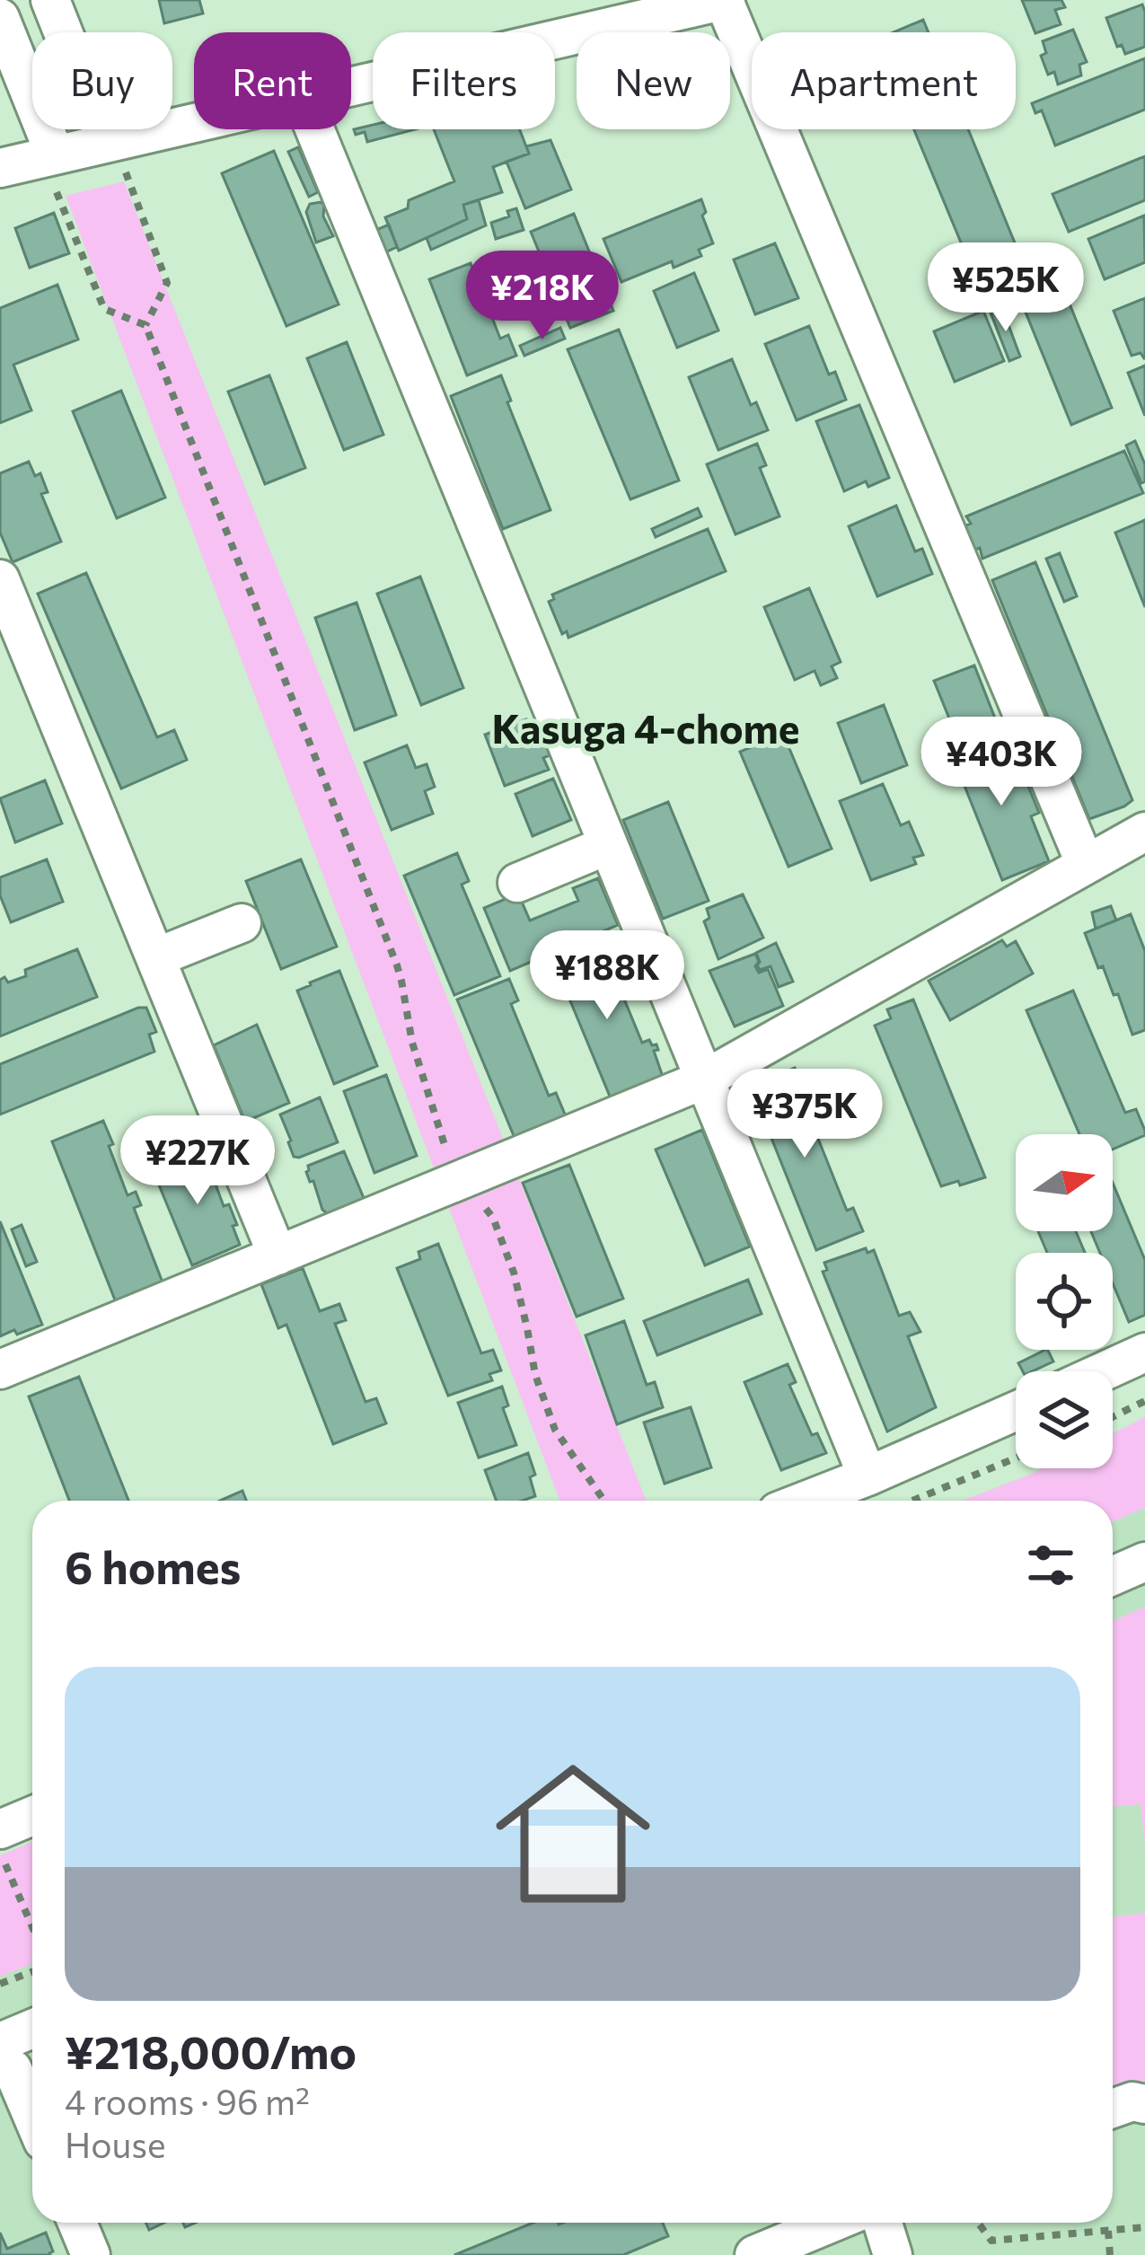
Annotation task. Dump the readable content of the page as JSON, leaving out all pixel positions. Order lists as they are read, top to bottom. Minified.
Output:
{"districts":["Kasuga 4-chome"],"north":"right","page":{"chip":["Buy","Rent","Filters","New","Apartment"],"price":["¥525K","¥218K","¥403K","¥188K","¥375K","¥227K"],"heading":"6 homes","list":[{"name":"¥218,000/mo","note":"4 rooms · 96 m² · House"}]}}
